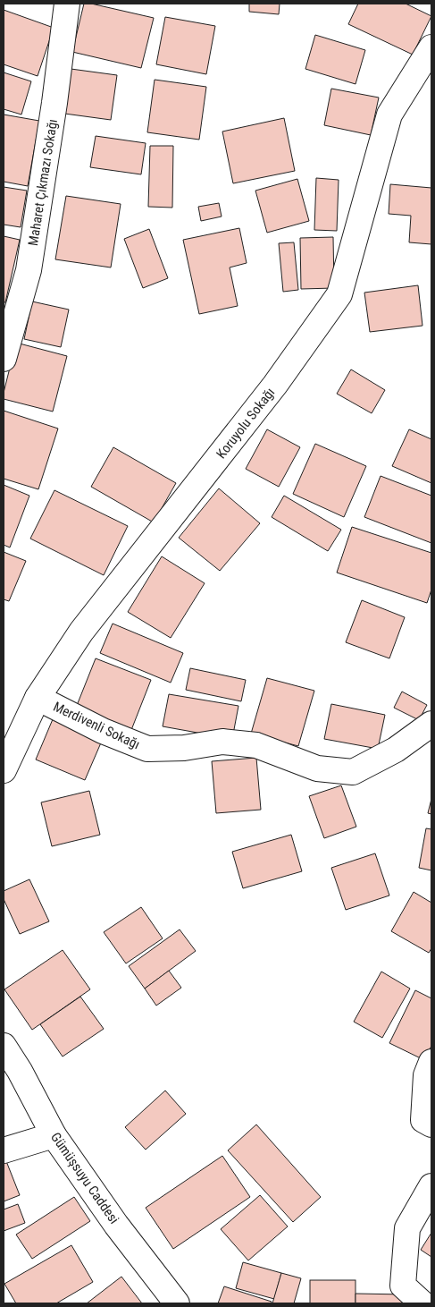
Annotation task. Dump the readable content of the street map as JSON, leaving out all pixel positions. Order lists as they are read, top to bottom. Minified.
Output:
{"streets":{"street":["Maharet Çıkmazı Sokağı","Koruyolu Sokağı","Merdivenli Sokağı","Gümüşsuyu Caddesi"]},"crossings":[["Koruyolu Sokağı","Merdivenli Sokağı"]]}
